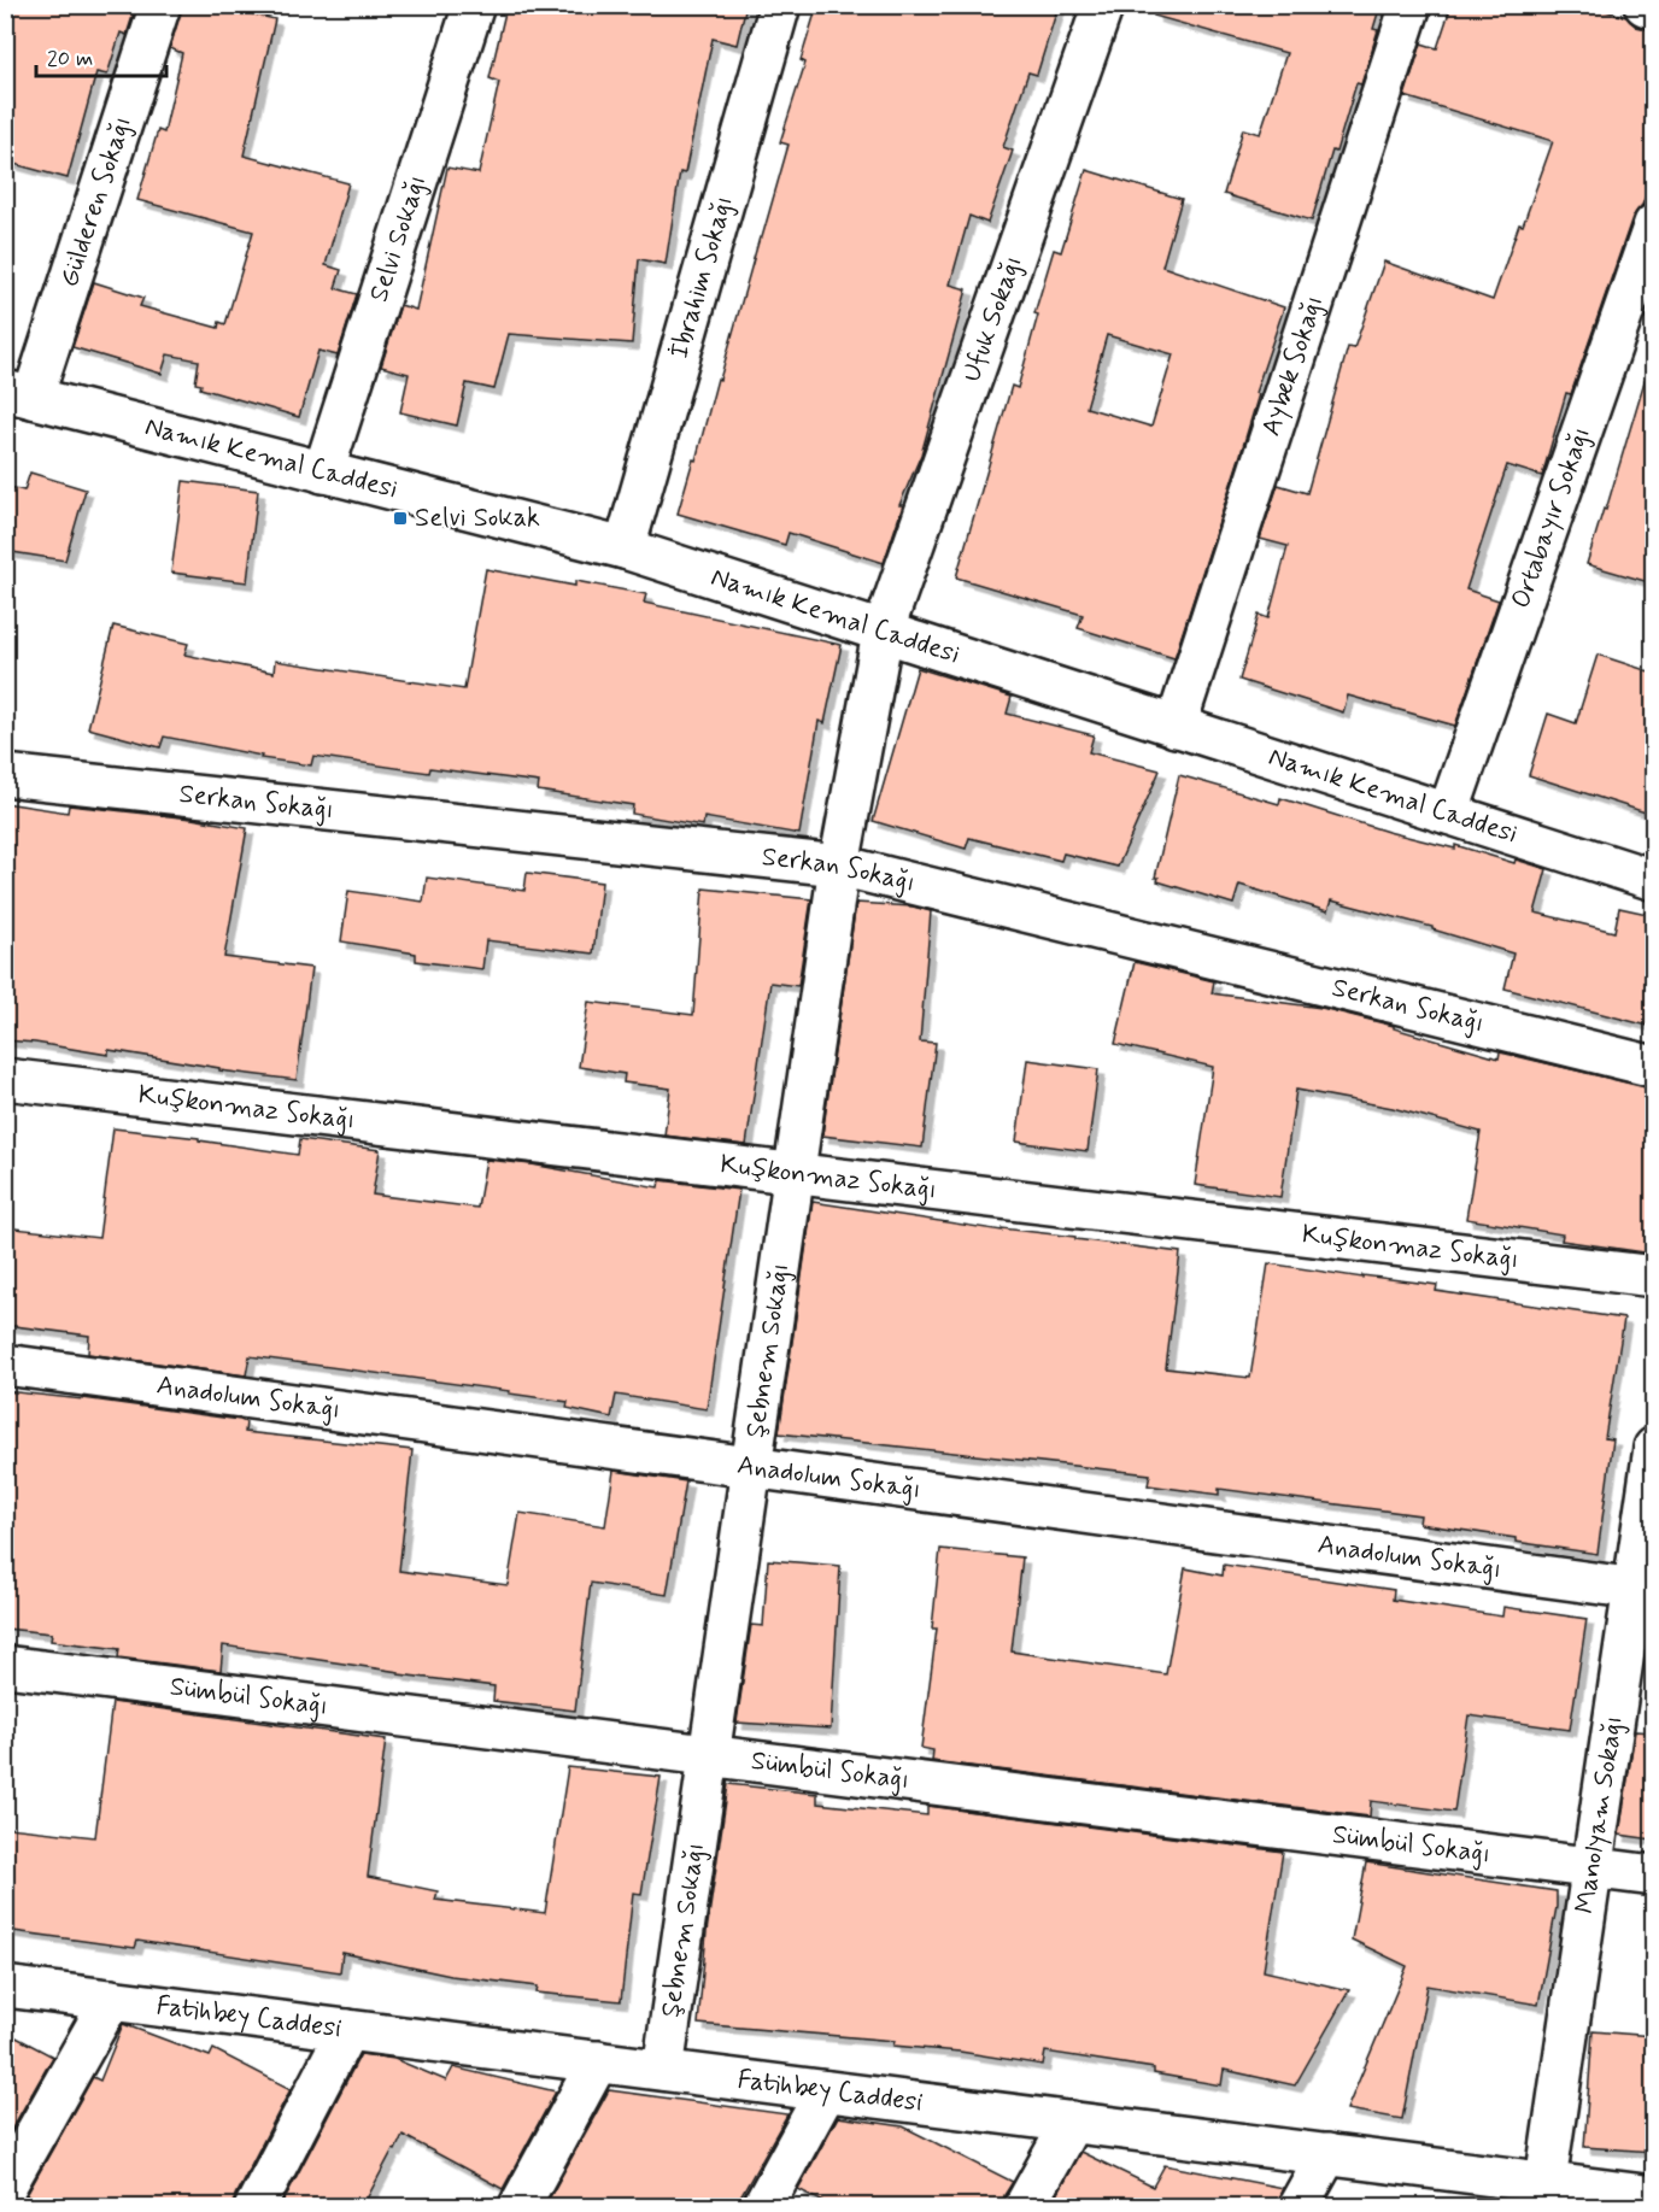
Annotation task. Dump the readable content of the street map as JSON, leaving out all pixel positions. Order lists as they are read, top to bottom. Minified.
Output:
{"streets":{"street":["Gülderen Sokağı","Selvi Sokağı","İbrahim Sokağı","Ufuk Sokağı","Aybek Sokağı","Namık Kemal Caddesi","Ortabayır Sokağı","Serkan Sokağı","Kuşkonmaz Sokağı","Şebnem Sokağı","Anadolum Sokağı","Sümbül Sokağı","Manolyam Sokağı","Fatihbey Caddesi"]},"crossings":[["Gülderen Sokağı","Namık Kemal Caddesi"],["Selvi Sokağı","Namık Kemal Caddesi"],["İbrahim Sokağı","Namık Kemal Caddesi"],["Ufuk Sokağı","Namık Kemal Caddesi"],["Ufuk Sokağı","Şebnem Sokağı"],["Aybek Sokağı","Namık Kemal Caddesi"],["Namık Kemal Caddesi","Ortabayır Sokağı"],["Namık Kemal Caddesi","Şebnem Sokağı"],["Serkan Sokağı","Şebnem Sokağı"],["Kuşkonmaz Sokağı","Şebnem Sokağı"],["Şebnem Sokağı","Anadolum Sokağı"],["Şebnem Sokağı","Sümbül Sokağı"],["Şebnem Sokağı","Fatihbey Caddesi"],["Anadolum Sokağı","Manolyam Sokağı"],["Sümbül Sokağı","Manolyam Sokağı"],["Manolyam Sokağı","Fatihbey Caddesi"]],"places":{"transit":["Selvi Sokak"]},"scale_bar":"20 m"}
